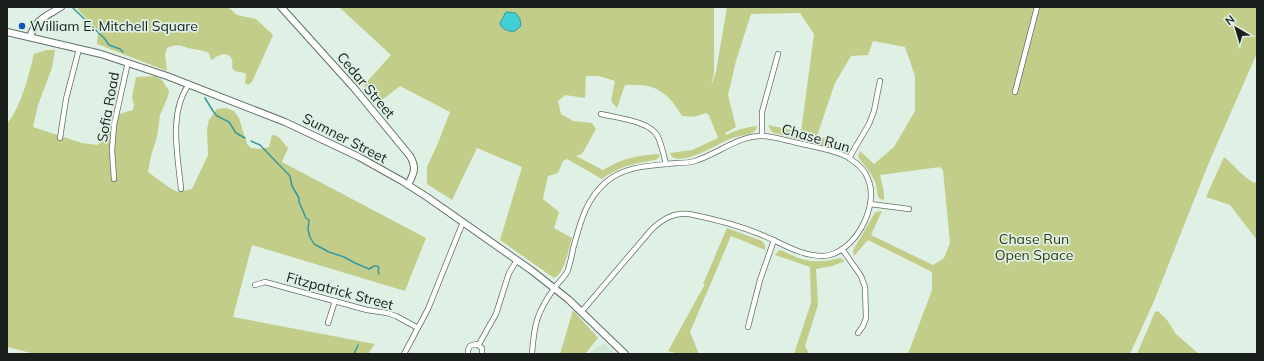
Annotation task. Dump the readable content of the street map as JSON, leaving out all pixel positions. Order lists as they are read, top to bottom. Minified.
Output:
{"streets":{"main road":["Cedar Street","Sumner Street"],"street":["Sofia Road","Chase Run","Fitzpatrick Street"]},"crossings":[["Cedar Street","Sumner Street"],["Sofia Road","Sumner Street"],["Sumner Street","Chase Run"]],"parks":["Chase Run Open Space"],"places":["William E. Mitchell Square"],"north":"top left"}
